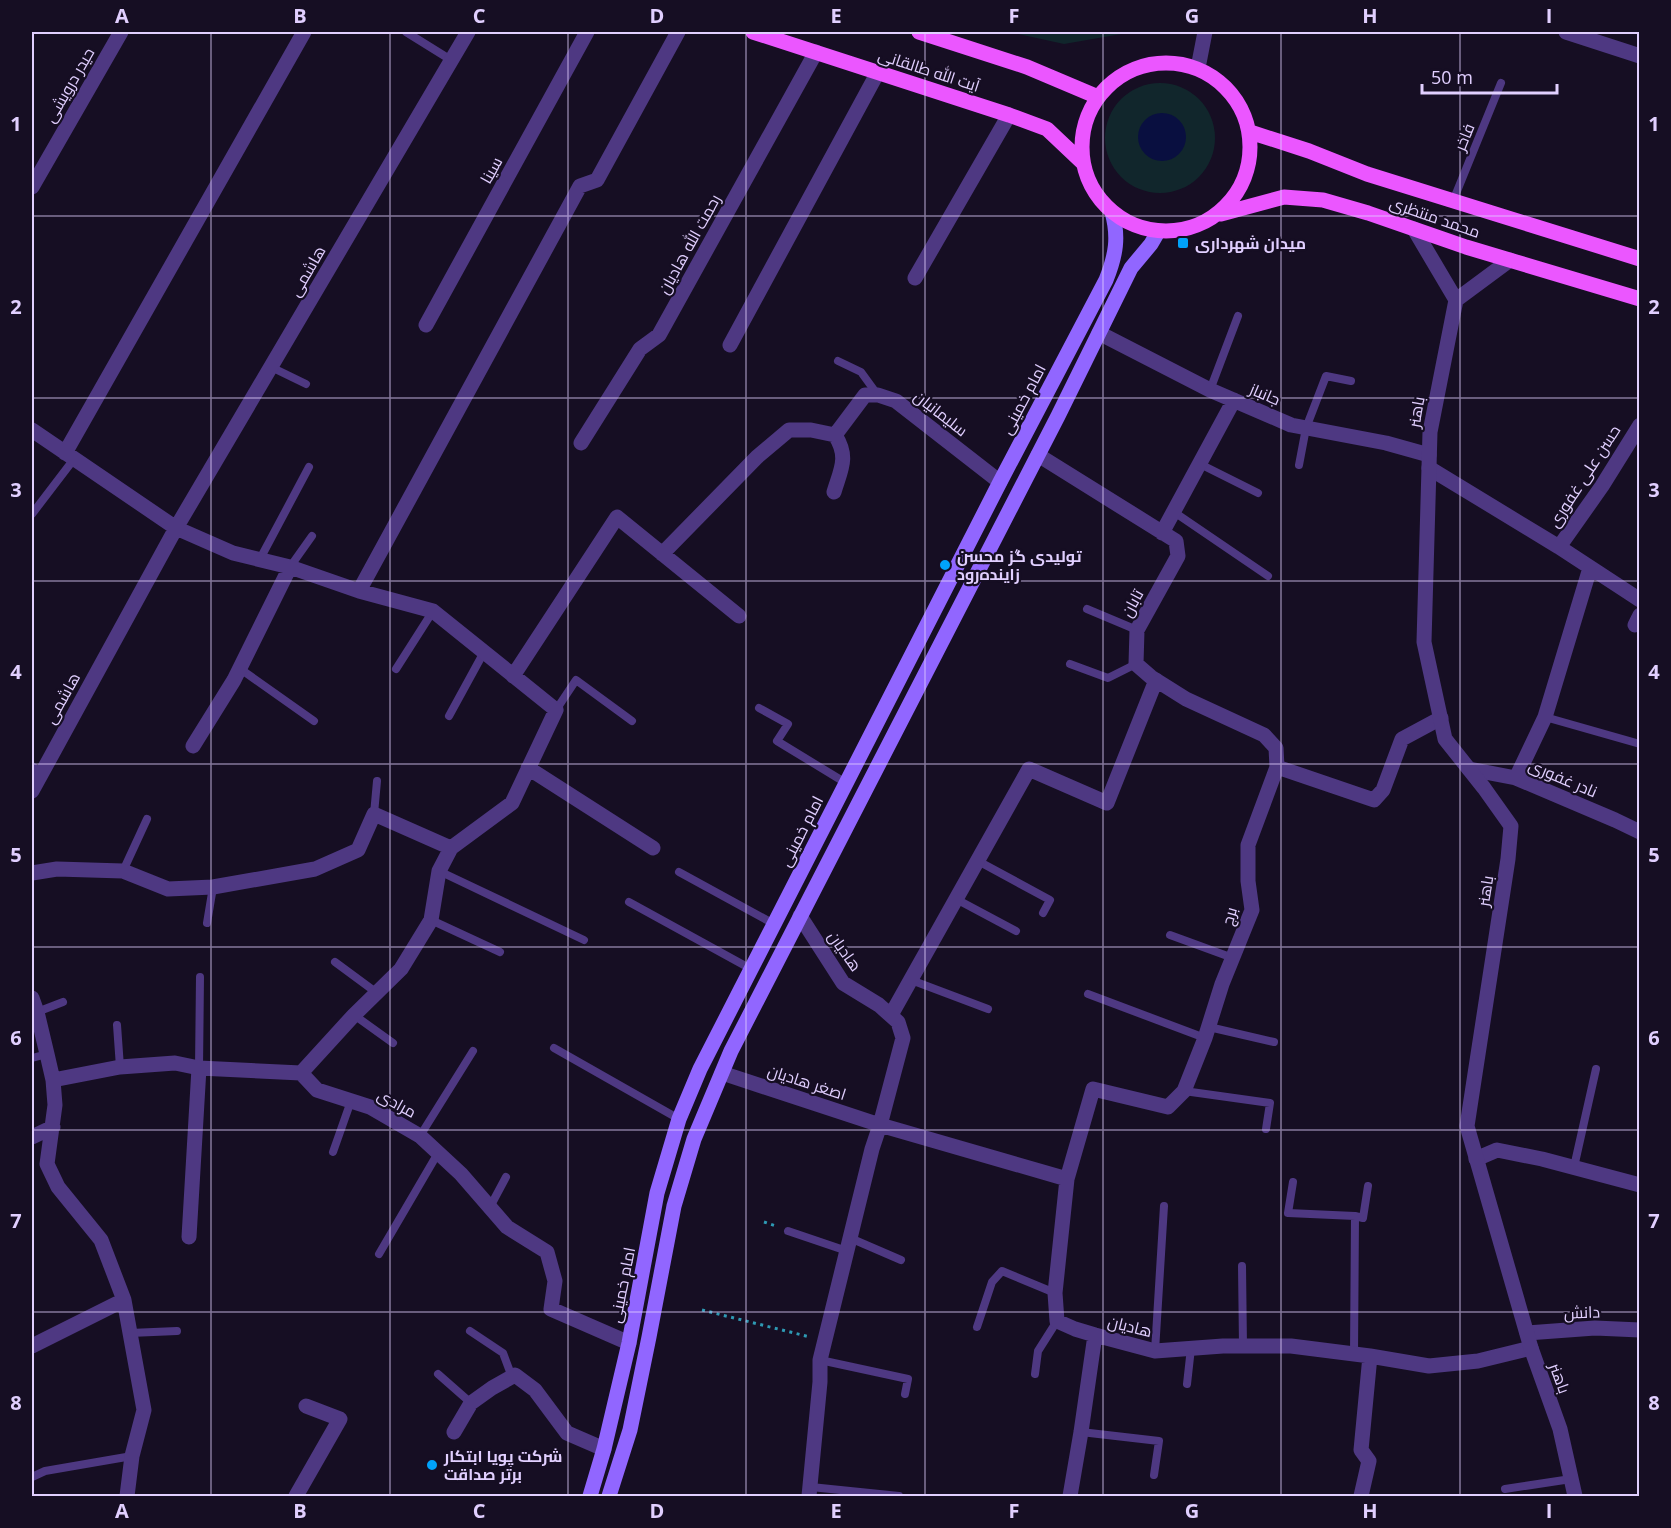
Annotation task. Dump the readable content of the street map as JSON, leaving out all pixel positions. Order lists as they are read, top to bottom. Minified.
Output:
{"streets":{"main road":["آیت الله طالقانی","محمد منتظری","امام خمینی"],"street":["حیدر درویشی","سینا","رحمت الله هادیان","هاشمی","جانباز","باهنر","سلیمانیان","حسن علی غفوری","تابان","نادر غفوری","برج","هادیان","اصغر هادیان","مرادی","دانش"],"lane":["فاخر"]},"crossings":[["آیت الله طالقانی","محمد منتظری"],["آیت الله طالقانی","رحمت الله هادیان"],["آیت الله طالقانی","امام خمینی"],["فاخر","محمد منتظری"],["محمد منتظری","امام خمینی"],["جانباز","باهنر"],["جانباز","حسن علی غفوری"],["امام خمینی","سلیمانیان"],["امام خمینی","مرادی"],["باهنر","نادر غفوری"],["باهنر","هادیان"],["باهنر","دانش"],["هادیان","دانش"]],"places":{"transit":["میدان شهرداری"],"other":["تولیدی گز محسن زاینده‌رود","شرکت پویا ابتکار برتر صداقت"]},"scale_bar":"50 m","grid":{"columns":["A","B","C","D","E","F","G","H","I"],"rows":["1","2","3","4","5","6","7","8"]}}
